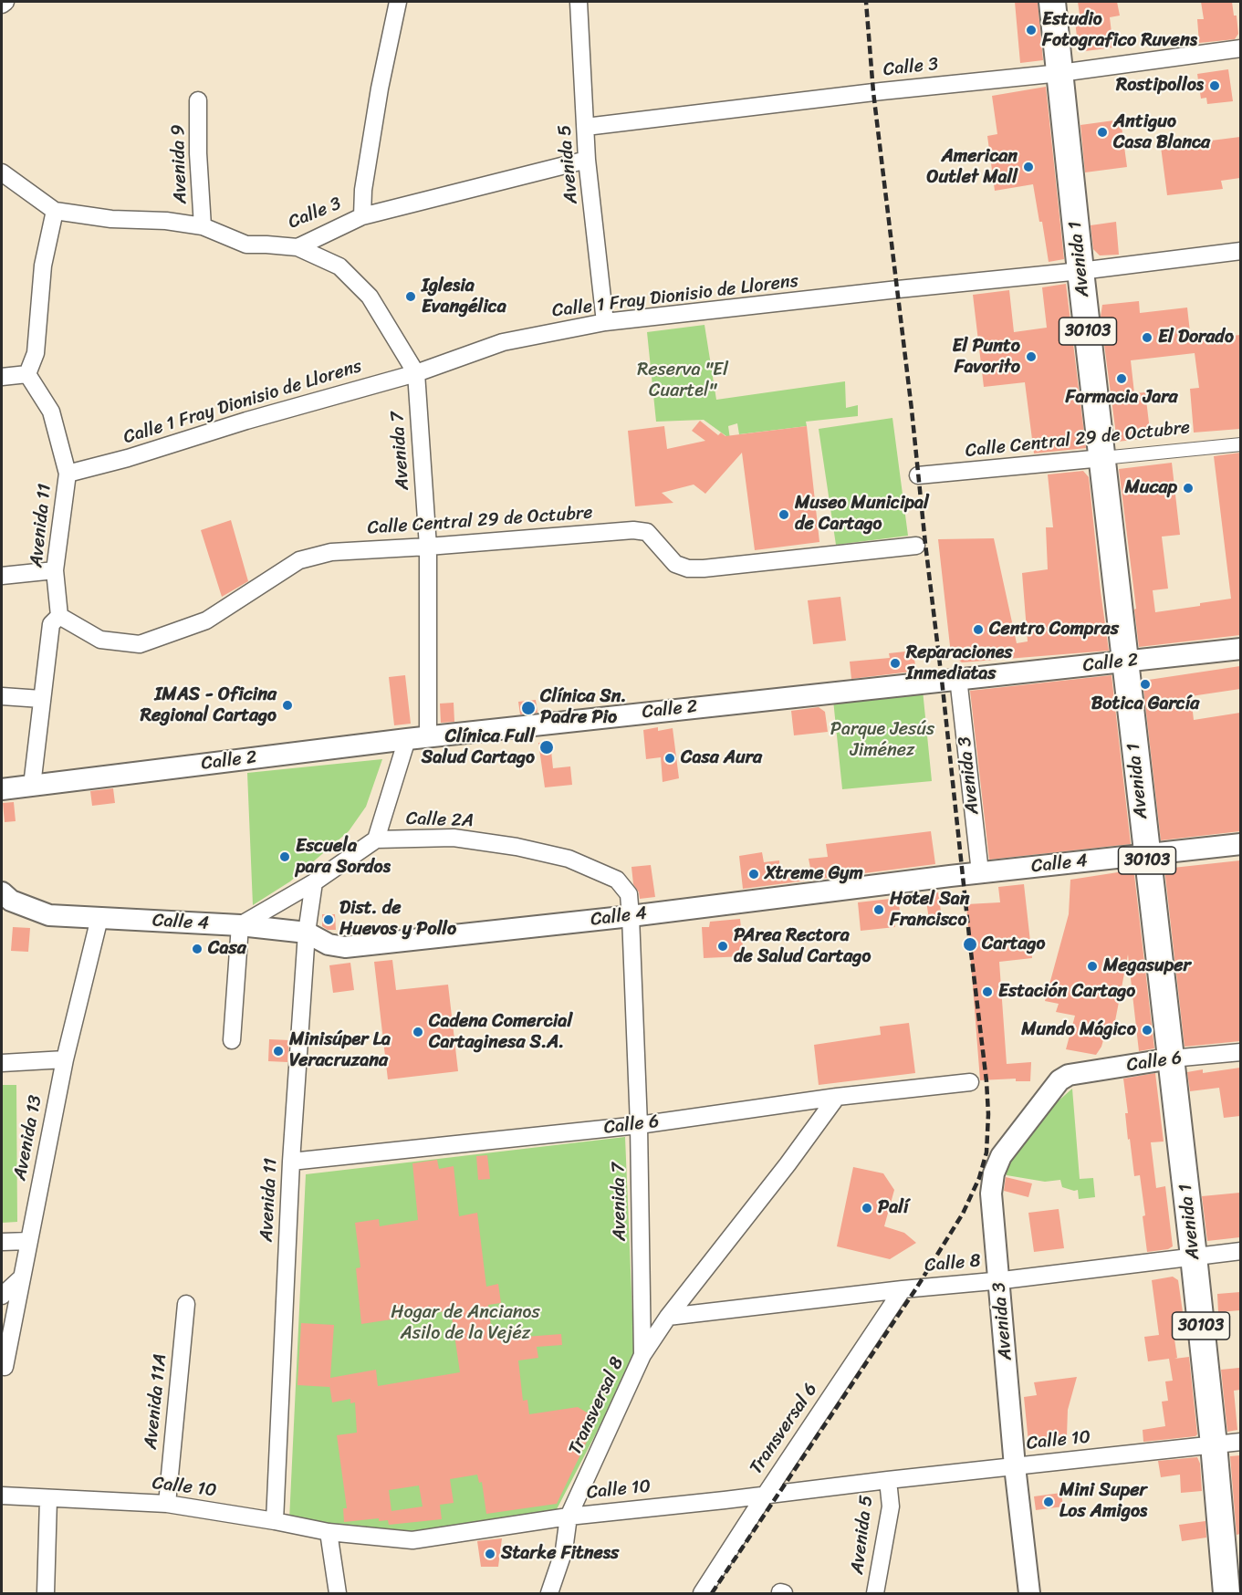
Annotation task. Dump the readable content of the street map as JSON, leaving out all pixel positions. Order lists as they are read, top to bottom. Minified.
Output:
{"streets":{"main road":["Avenida 1","30103"],"street":["Calle 3","Avenida 9","Avenida 5","Calle 1 Fray Dionisio de Llorens","Calle Central 29 de Octubre","Avenida 7","Avenida 11","Calle 2","Avenida 3","Calle 2A","Calle 4","Calle 6","Avenida 13","Calle 8","Avenida 11A","Transversal 8","Transversal 6","Calle 10"]},"crossings":[["Calle 3","Avenida 9"],["Calle 3","Avenida 5"],["Calle 3","Avenida 1"],["Calle 3","Avenida 7"],["Avenida 5","Calle 1 Fray Dionisio de Llorens"],["Avenida 5","Calle 10"],["Avenida 1","Calle 1 Fray Dionisio de Llorens"],["Avenida 1","Calle Central 29 de Octubre"],["Avenida 1","Calle 2"],["Avenida 1","Calle 4"],["Avenida 1","Calle 6"],["Avenida 1","Calle 8"],["Avenida 1","Calle 10"],["Calle 1 Fray Dionisio de Llorens","Avenida 7"],["Calle 1 Fray Dionisio de Llorens","Avenida 11"],["Calle Central 29 de Octubre","Avenida 7"],["Calle Central 29 de Octubre","Avenida 11"],["Avenida 7","Calle 2"],["Avenida 7","Calle 2A"],["Avenida 7","Calle 4"],["Avenida 7","Calle 6"],["Avenida 7","Transversal 8"],["Avenida 11","Calle 2"],["Avenida 11","Calle 4"],["Avenida 11","Calle 6"],["Avenida 11","Calle 10"],["Calle 2","Avenida 3"],["Avenida 3","Calle 4"],["Avenida 3","Calle 6"],["Avenida 3","Calle 8"],["Avenida 3","Calle 10"],["Calle 2A","Calle 4"],["Calle 4","Avenida 13"],["Calle 8","Transversal 8"],["Calle 8","Transversal 6"],["Avenida 11A","Calle 10"],["Transversal 8","Calle 10"],["Transversal 6","Calle 10"]],"parks":["Reserva \"El Cuartel\"","Parque Jesús Jiménez","Hogar de Ancianos Asilo de la Vejéz"],"places":["Estudio Fotografico Ruvens","Rostipollos","Antiguo Casa Blanca","American Outlet Mall","Iglesia Evangélica","El Dorado","El Punto Favorito","Farmacia Jara","Mucap","Museo Municipal de Cartago","Centro Compras","Reparaciones Inmediatas","Botica García","IMAS - Oficina Regional Cartago","Clínica Sn. Padre Pio","Clínica Full Salud Cartago","Casa Aura","Escuela para Sordos","Xtreme Gym","Hotel San Francisco","Dist. de Huevos y Pollo","Cartago","PArea Rectora de Salud Cartago","Casa","Megasuper","Estación Cartago","Mundo Mágico","Cadena Comercial Cartaginesa S.A.","Minisúper La Veracruzana","Palí","Mini Super Los Amigos","Starke Fitness"]}
